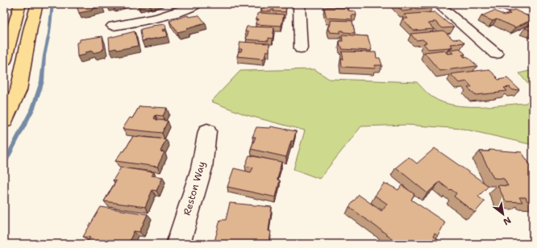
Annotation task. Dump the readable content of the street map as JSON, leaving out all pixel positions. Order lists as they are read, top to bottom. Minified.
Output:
{"streets":{"street":["Reston Way"]},"north":"bottom right"}
